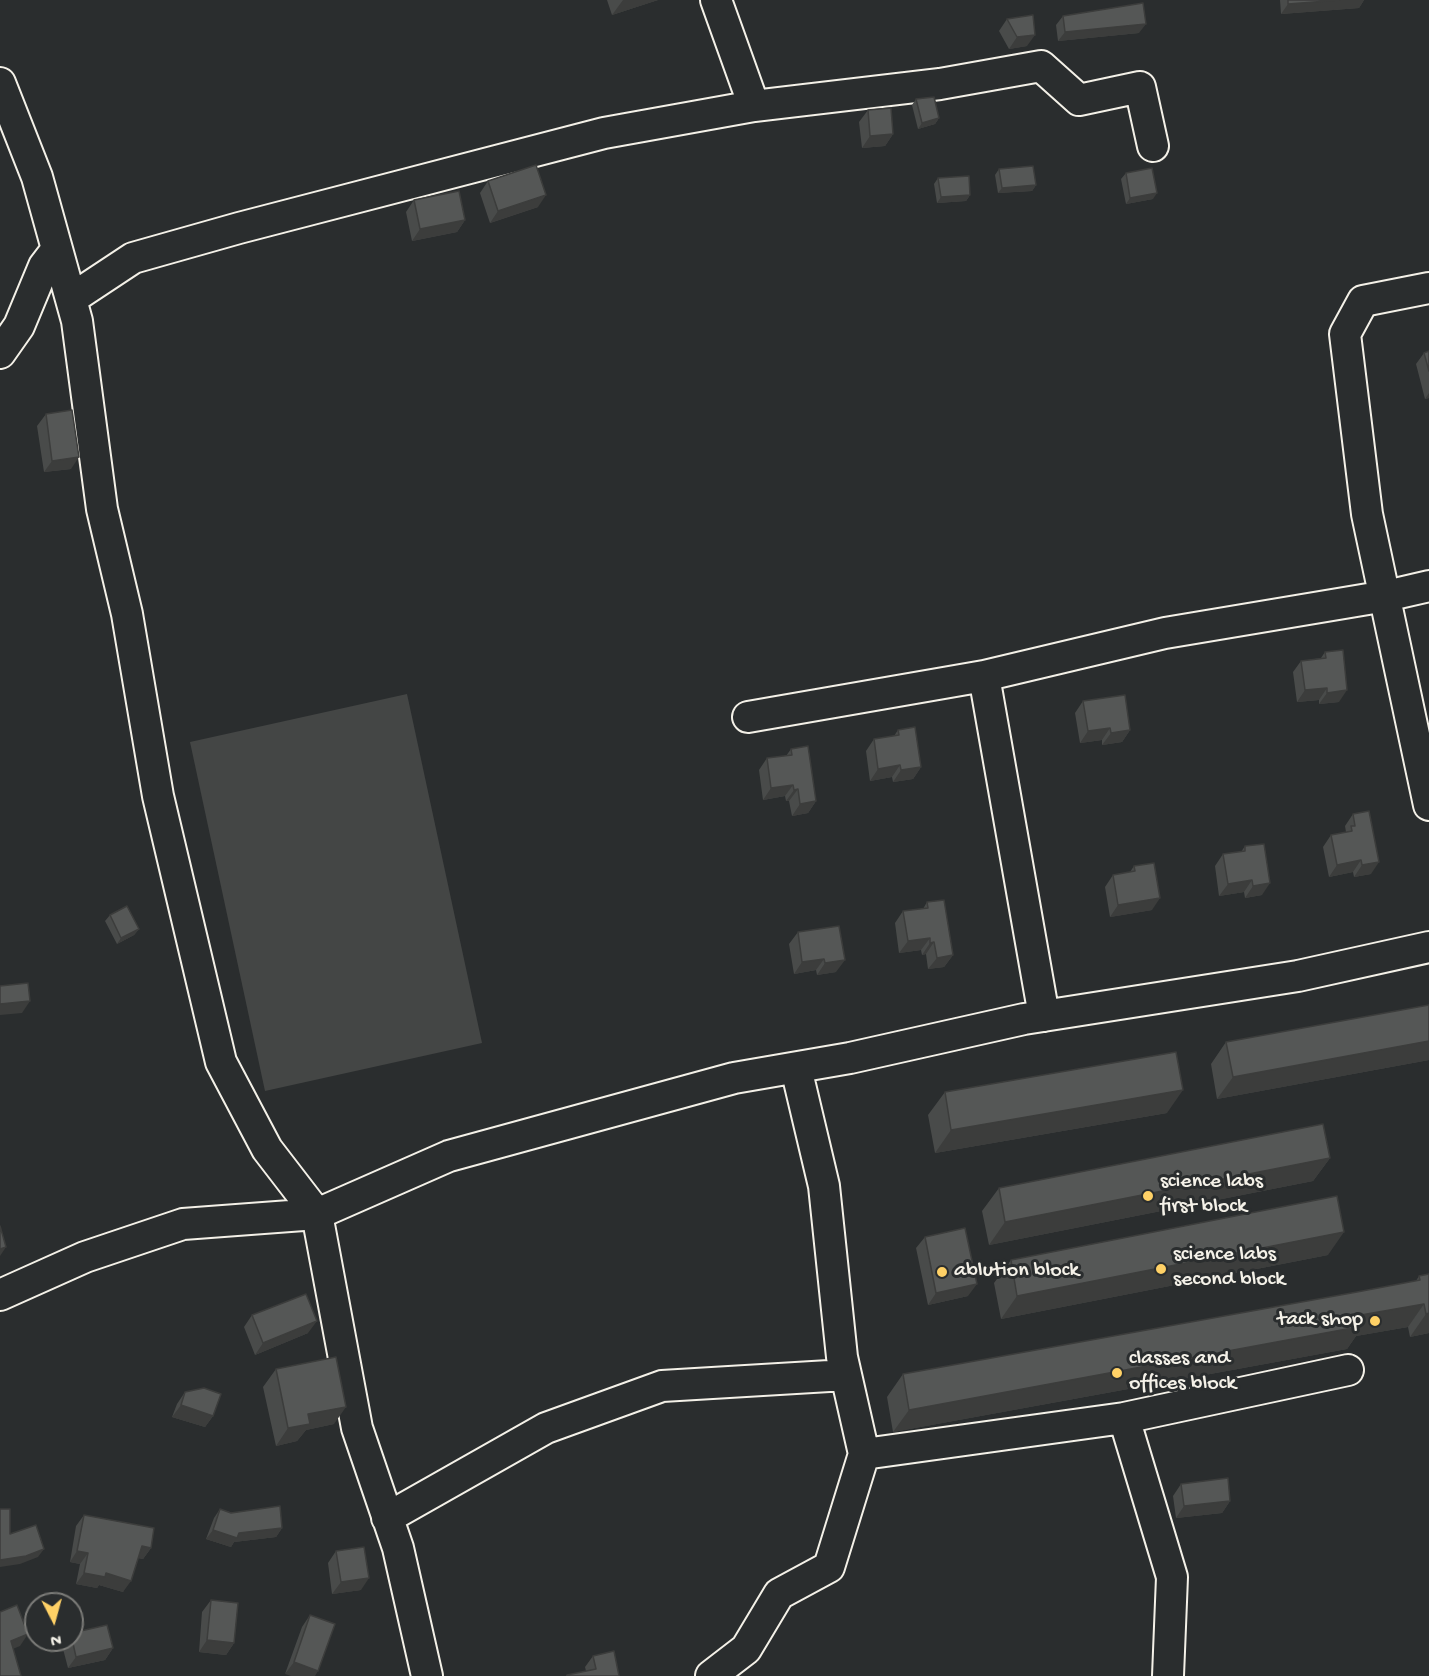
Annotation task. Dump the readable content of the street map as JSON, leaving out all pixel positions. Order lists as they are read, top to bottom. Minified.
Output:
{"places":["science labs first block","science labs second block","ablution block","tack shop","classes and offices block"],"north":"bottom"}
